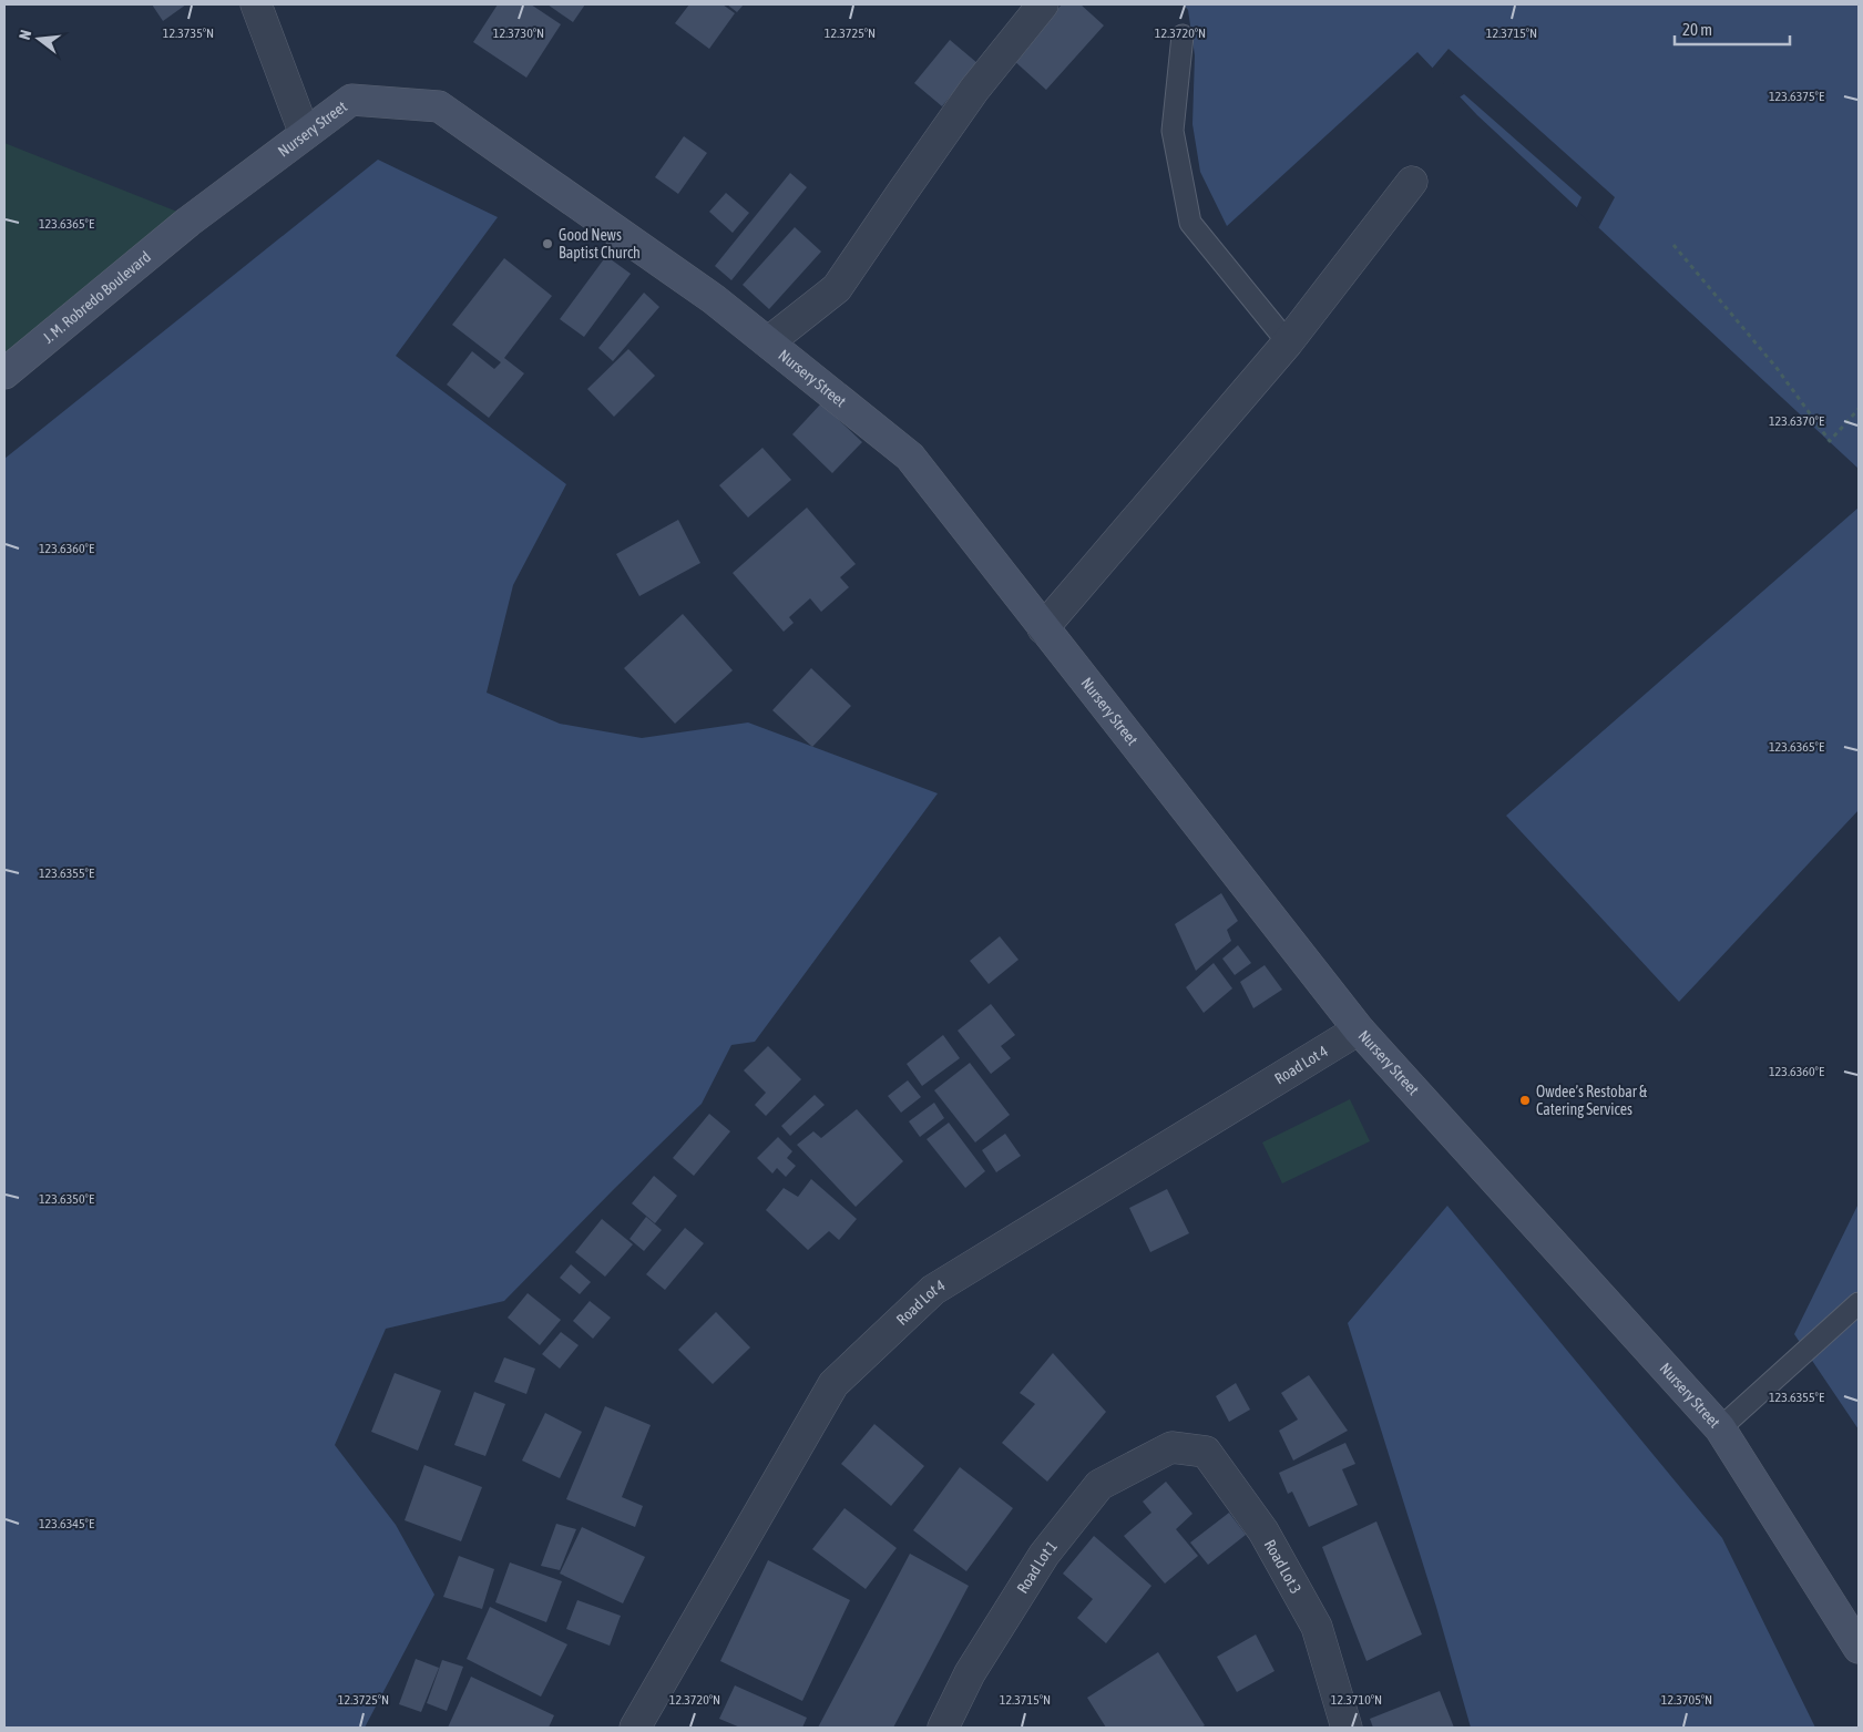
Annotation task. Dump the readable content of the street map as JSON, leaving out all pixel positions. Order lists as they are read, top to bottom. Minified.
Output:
{"streets":{"main road":["Nursery Street","J. M. Robredo Boulevard"],"street":["Road Lot 4","Road Lot 3","Road Lot 1"]},"crossings":[["Nursery Street","J. M. Robredo Boulevard"],["Nursery Street","Road Lot 4"],["Road Lot 3","Road Lot 1"]],"places":["Good News Baptist Church","Owdee’s Restobar & Catering Services"],"scale_bar":"20 m","north":"left","coordinates":["12.3735°N","12.3730°N","12.3725°N","12.3720°N","12.3715°N","123.6375°E","123.6365°E","123.6370°E","123.6360°E","123.6355°E","123.6350°E","123.6345°E","12.3710°N","12.3705°N"]}
